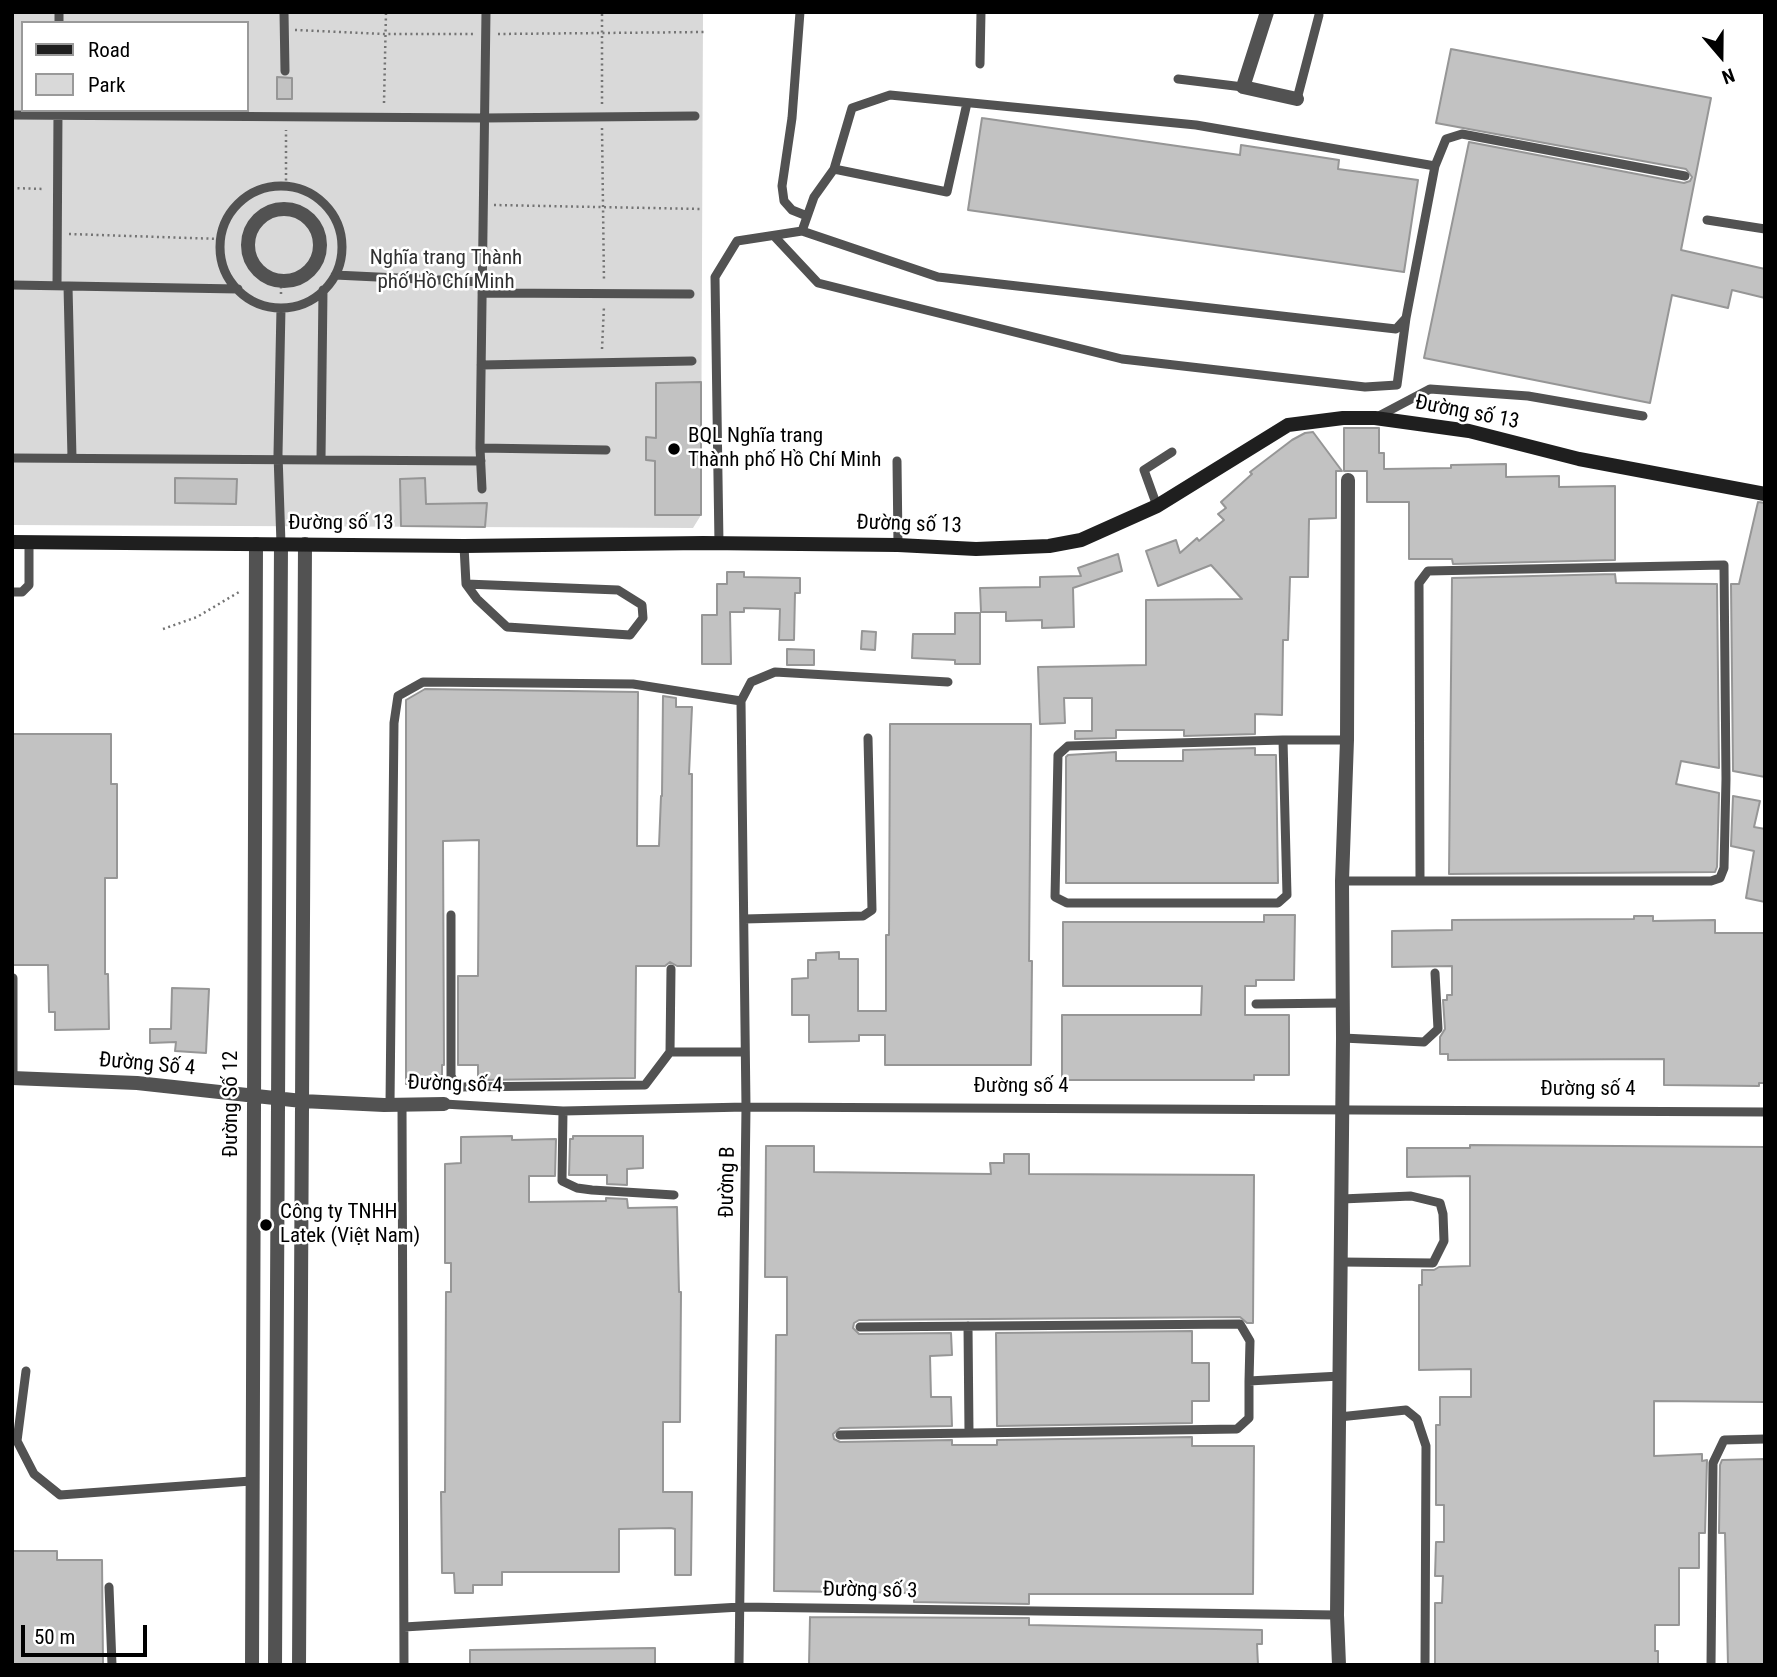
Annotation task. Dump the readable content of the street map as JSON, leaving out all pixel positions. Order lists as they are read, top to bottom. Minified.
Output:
{"streets":{"street":["Đường số 13","Đường Số 4","Đường số 4","Đường Số 12"],"lane":["Đường B","Đường số 3"]},"crossings":[["Đường số 13","Đường Số 12"],["Đường Số 4","Đường số 4"],["Đường Số 4","Đường Số 12"],["Đường số 4","Đường B"],["Đường B","Đường số 3"]],"parks":["Nghĩa trang Thành phố Hồ Chí Minh"],"places":["BQL Nghĩa trang Thành phố Hồ Chí Minh","Công ty TNHH Latek (Việt Nam)"],"legend":["Road","Park"],"scale_bar":"50 m","north":"bottom"}
